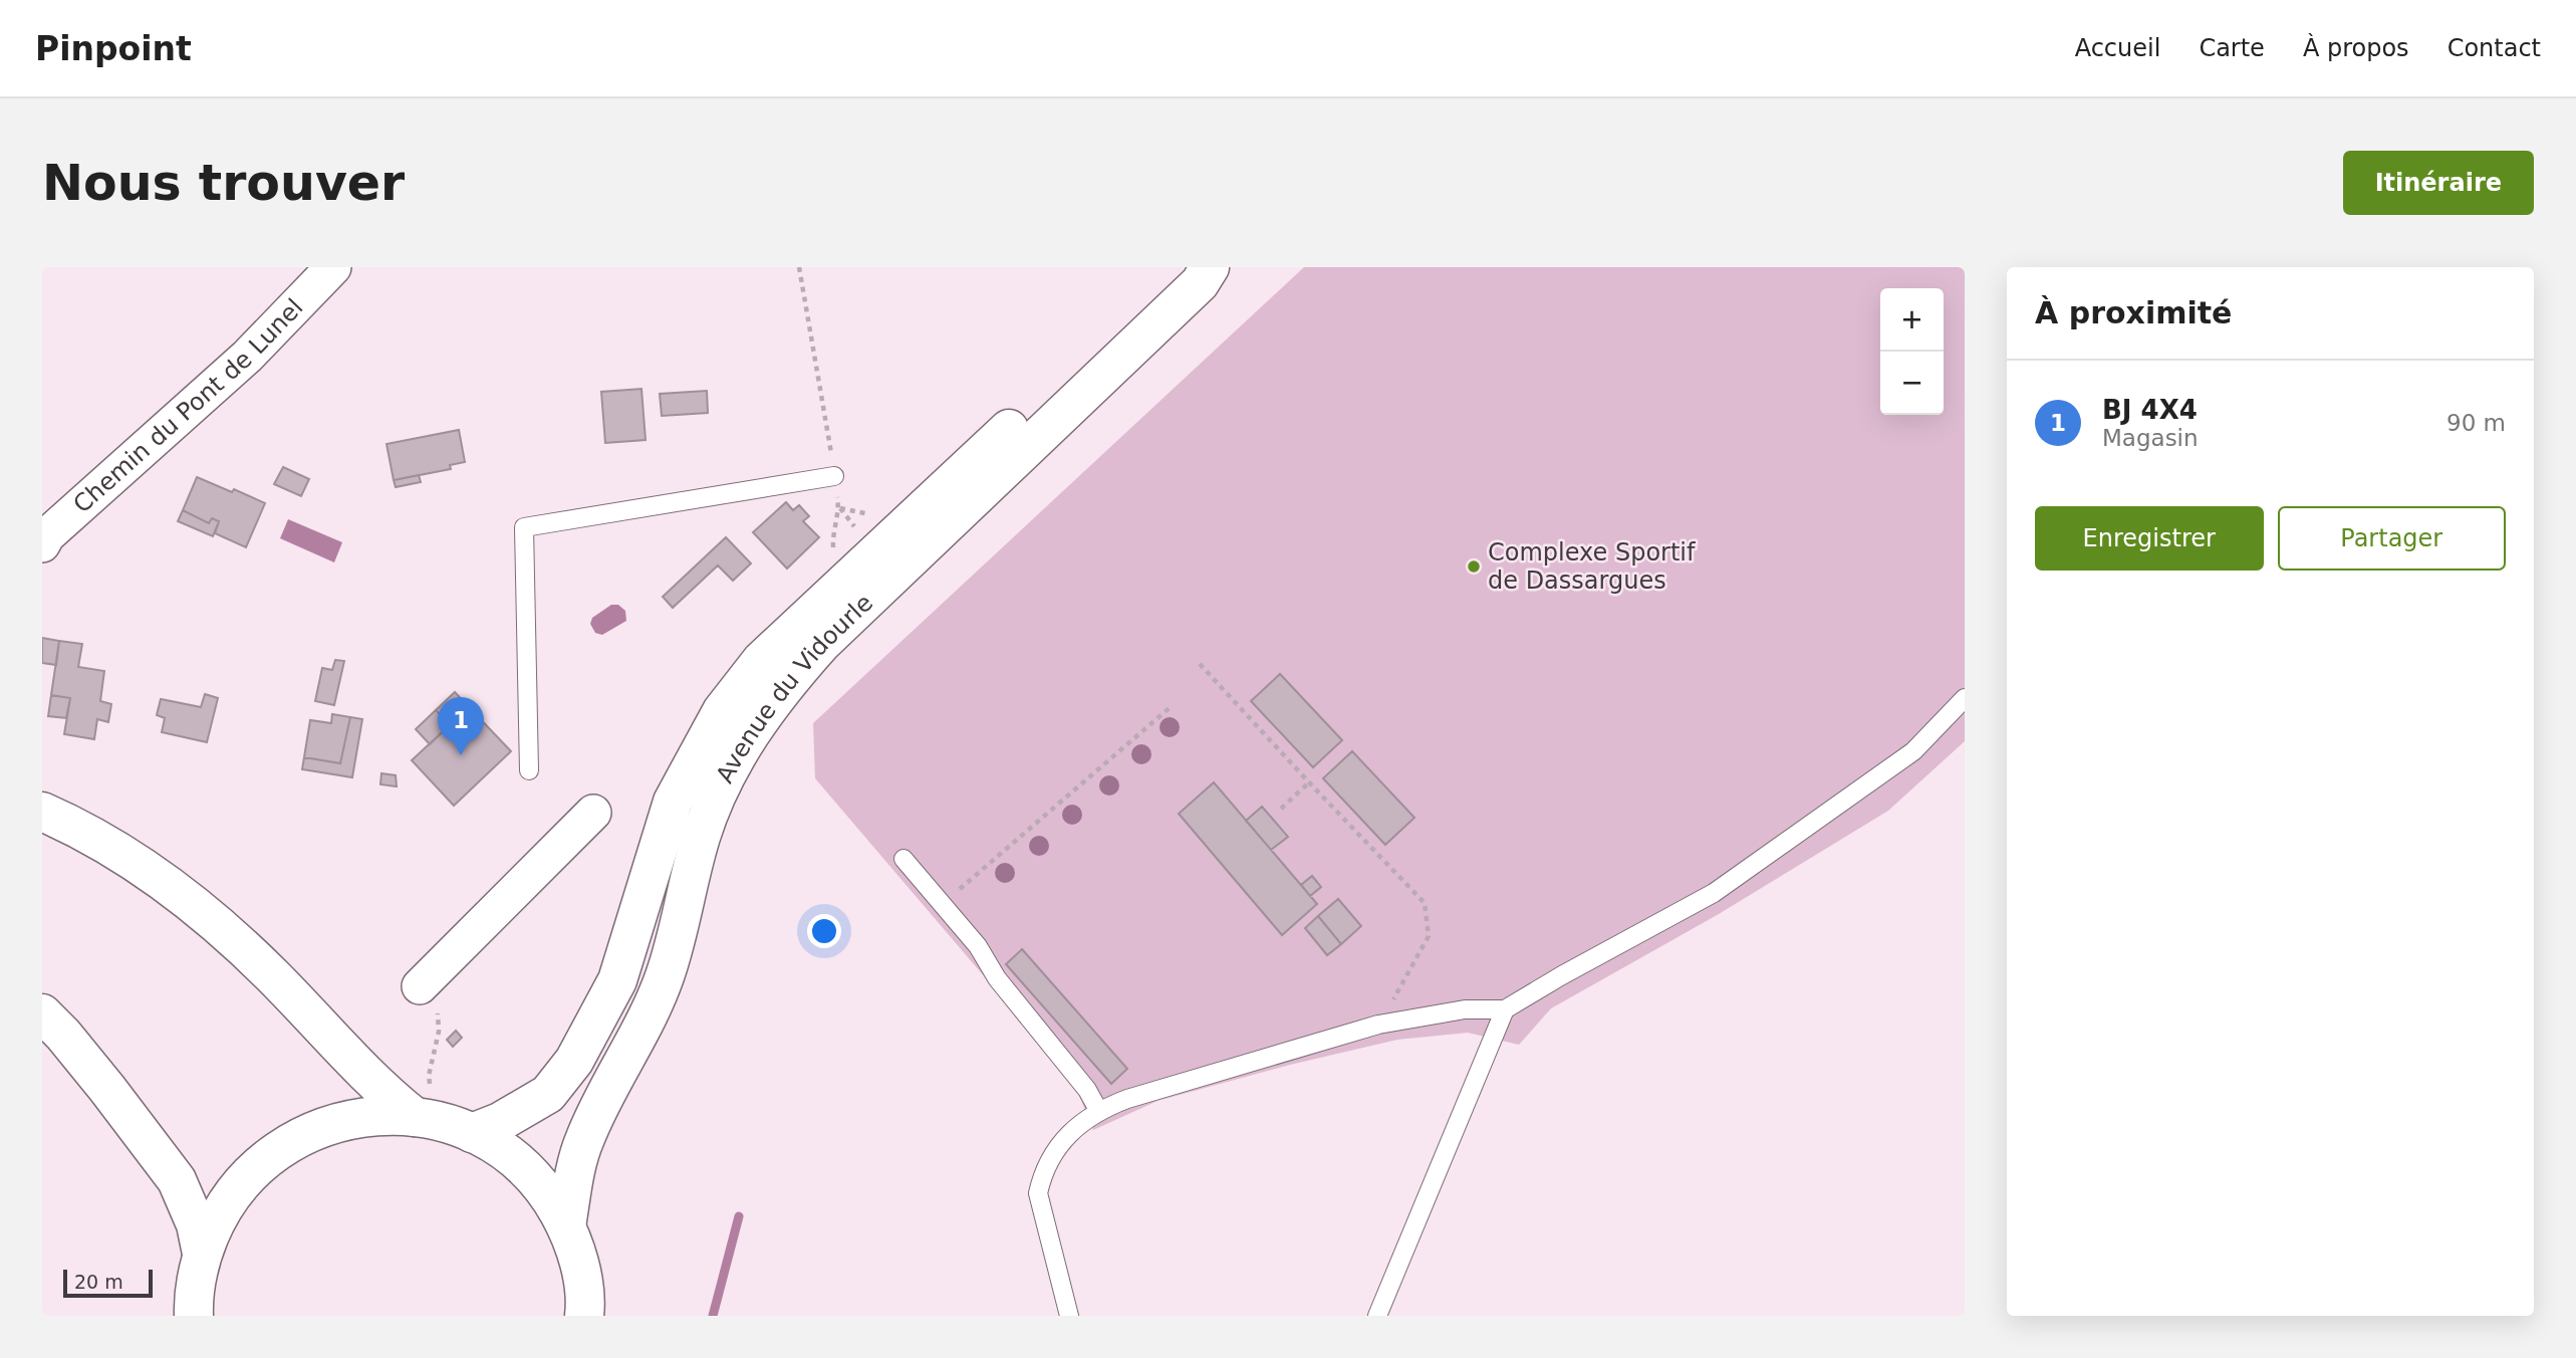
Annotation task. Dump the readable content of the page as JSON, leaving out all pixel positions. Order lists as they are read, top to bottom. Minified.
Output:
{"streets":{"main road":["Avenue du Vidourle"],"street":["Chemin du Pont de Lunel"]},"places":["Complexe Sportif de Dassargues"],"scale_bar":"20 m","page":{"header":"Pinpoint","nav":["Accueil","Carte","À propos","Contact"],"buttons":["Itinéraire",["Enregistrer","Partager"]],"title":"Nous trouver","heading":"À proximité","map_buttons":["+","−"],"list":[{"mark":"1","name":"BJ 4X4","note":"Magasin","value":"90 m"}],"pins":"1","scale":"20 m"}}
